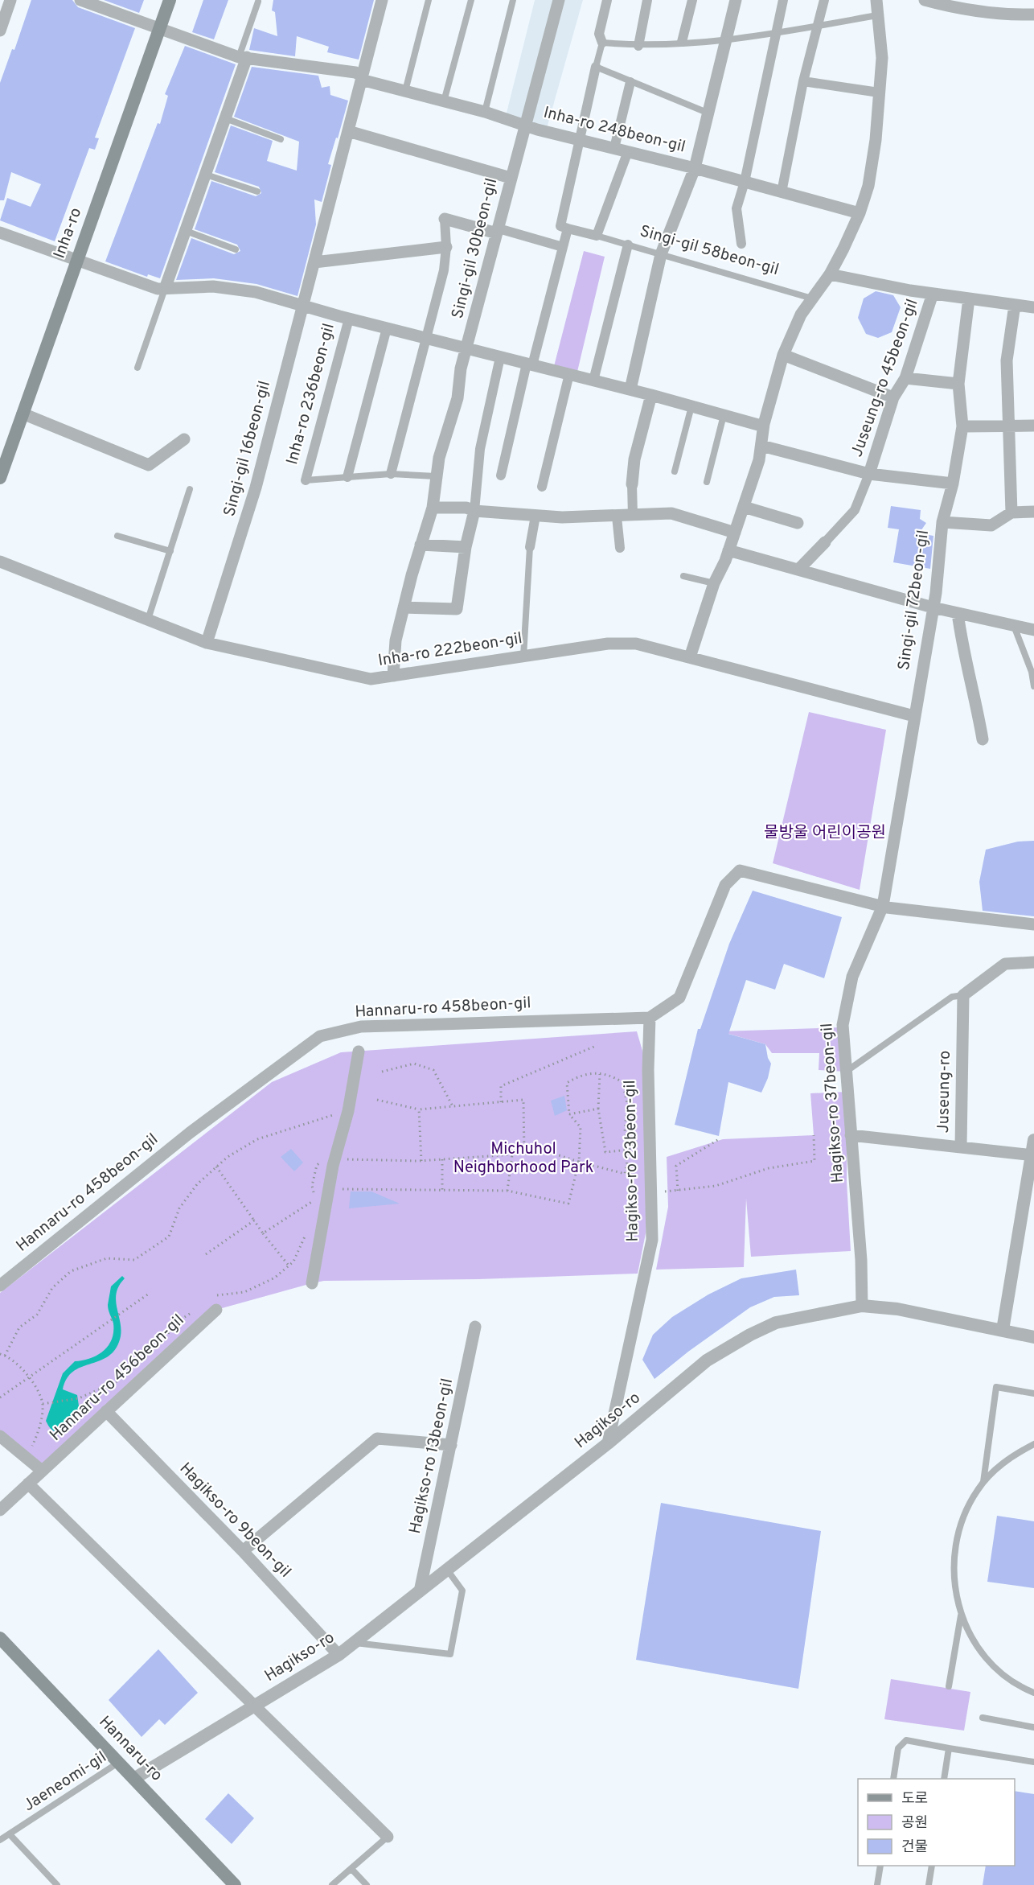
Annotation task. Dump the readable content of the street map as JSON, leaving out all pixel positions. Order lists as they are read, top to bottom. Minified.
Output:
{"streets":{"main road":["Inha-ro","Hannaru-ro"],"street":["Inha-ro 248beon-gil","Singi-gil 30beon-gil","Juseung-ro 45beon-gil","Inha-ro 236beon-gil","Singi-gil 16beon-gil","Singi-gil 72beon-gil","Inha-ro 222beon-gil","Hannaru-ro 458beon-gil","Juseung-ro","Hagikso-ro 37beon-gil","Hagikso-ro 23beon-gil","Hannaru-ro 456beon-gil","Hagikso-ro","Hagikso-ro 13beon-gil","Hagikso-ro 9beon-gil"],"lane":["Singi-gil 58beon-gil","Jaeneomi-gil"]},"crossings":[["Inha-ro 248beon-gil","Inha-ro"],["Inha-ro 248beon-gil","Singi-gil 30beon-gil"],["Inha-ro 248beon-gil","Singi-gil 16beon-gil"],["Inha-ro","Inha-ro 236beon-gil"],["Singi-gil 30beon-gil","Inha-ro 236beon-gil"],["Singi-gil 30beon-gil","Inha-ro 222beon-gil"],["Juseung-ro 45beon-gil","Singi-gil 72beon-gil"],["Inha-ro 236beon-gil","Singi-gil 16beon-gil"],["Singi-gil 16beon-gil","Inha-ro 222beon-gil"],["Singi-gil 72beon-gil","Inha-ro 222beon-gil"],["Singi-gil 72beon-gil","Hagikso-ro 37beon-gil"],["Hannaru-ro 458beon-gil","Hagikso-ro 23beon-gil"],["Hagikso-ro 37beon-gil","Hagikso-ro"],["Hagikso-ro 23beon-gil","Hagikso-ro"],["Hannaru-ro 456beon-gil","Hagikso-ro 9beon-gil"],["Hagikso-ro","Hagikso-ro 13beon-gil"],["Hagikso-ro","Hagikso-ro 9beon-gil"],["Hagikso-ro","Hannaru-ro"],["Hannaru-ro","Jaeneomi-gil"]],"parks":["물방울 어린이공원","Michuhol Neighborhood Park"],"legend":["도로","공원","건물"]}
